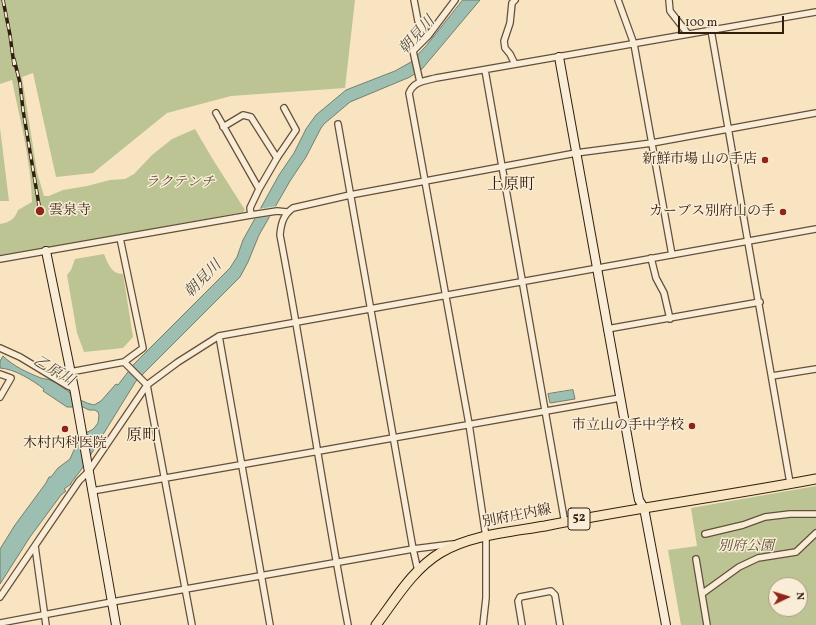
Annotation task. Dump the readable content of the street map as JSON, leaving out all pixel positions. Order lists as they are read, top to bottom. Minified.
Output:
{"streets":{"main road":["別府庄内線","52"]},"districts":["上原町","原町"],"water":["朝見川","乙原川"],"parks":["ラクテンチ","別府公園"],"places":["新鮮市場 山の手店","雲泉寺","カーブス別府山の手","市立山の手中学校","木村内科医院"],"scale_bar":"100 m","north":"right"}
